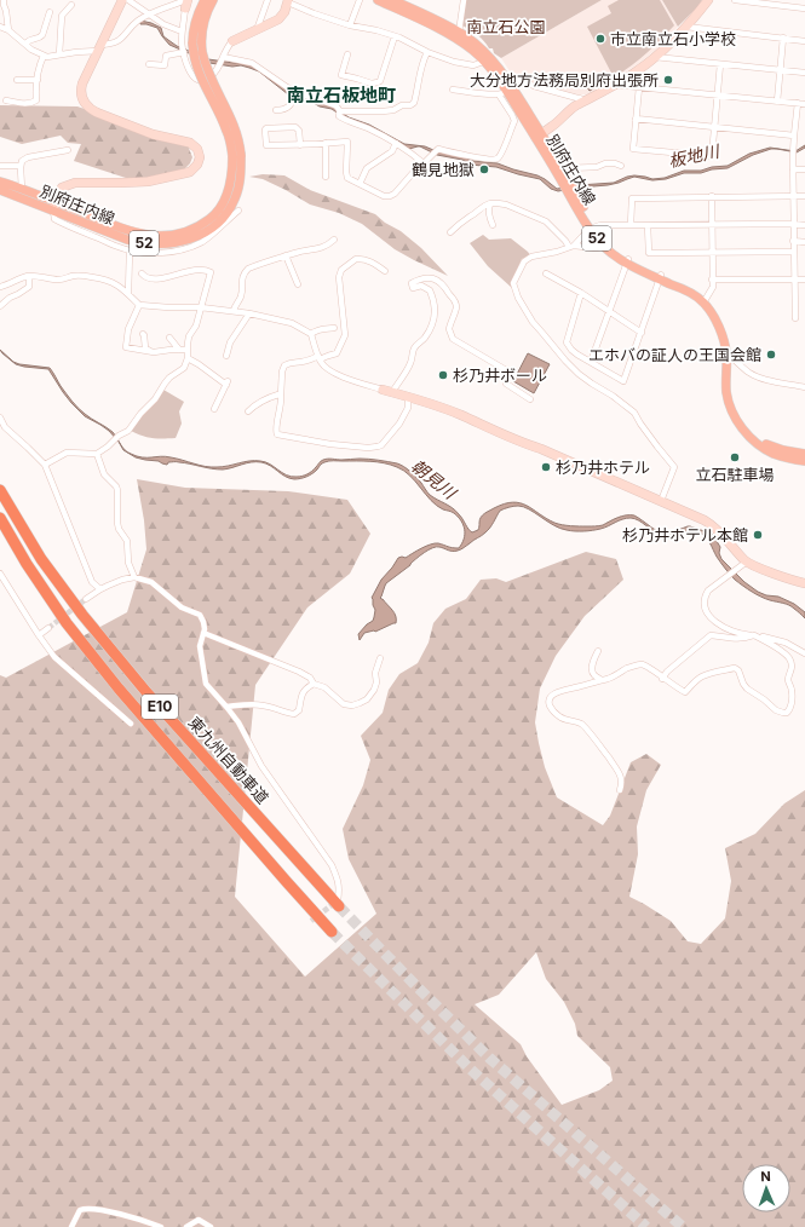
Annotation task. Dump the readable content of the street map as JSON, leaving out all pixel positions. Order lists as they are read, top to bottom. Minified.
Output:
{"streets":{"highway":["E10","東九州自動車道"],"main road":["別府庄内線","52"]},"districts":["南立石板地町"],"water":["板地川","朝見川"],"parks":["南立石公園"],"places":["市立南立石小学校","大分地方法務局別府出張所","鶴見地獄","エホバの証人の王国会館","杉乃井ボール","立石駐車場","杉乃井ホテル","杉乃井ホテル本館"],"north":"top"}
